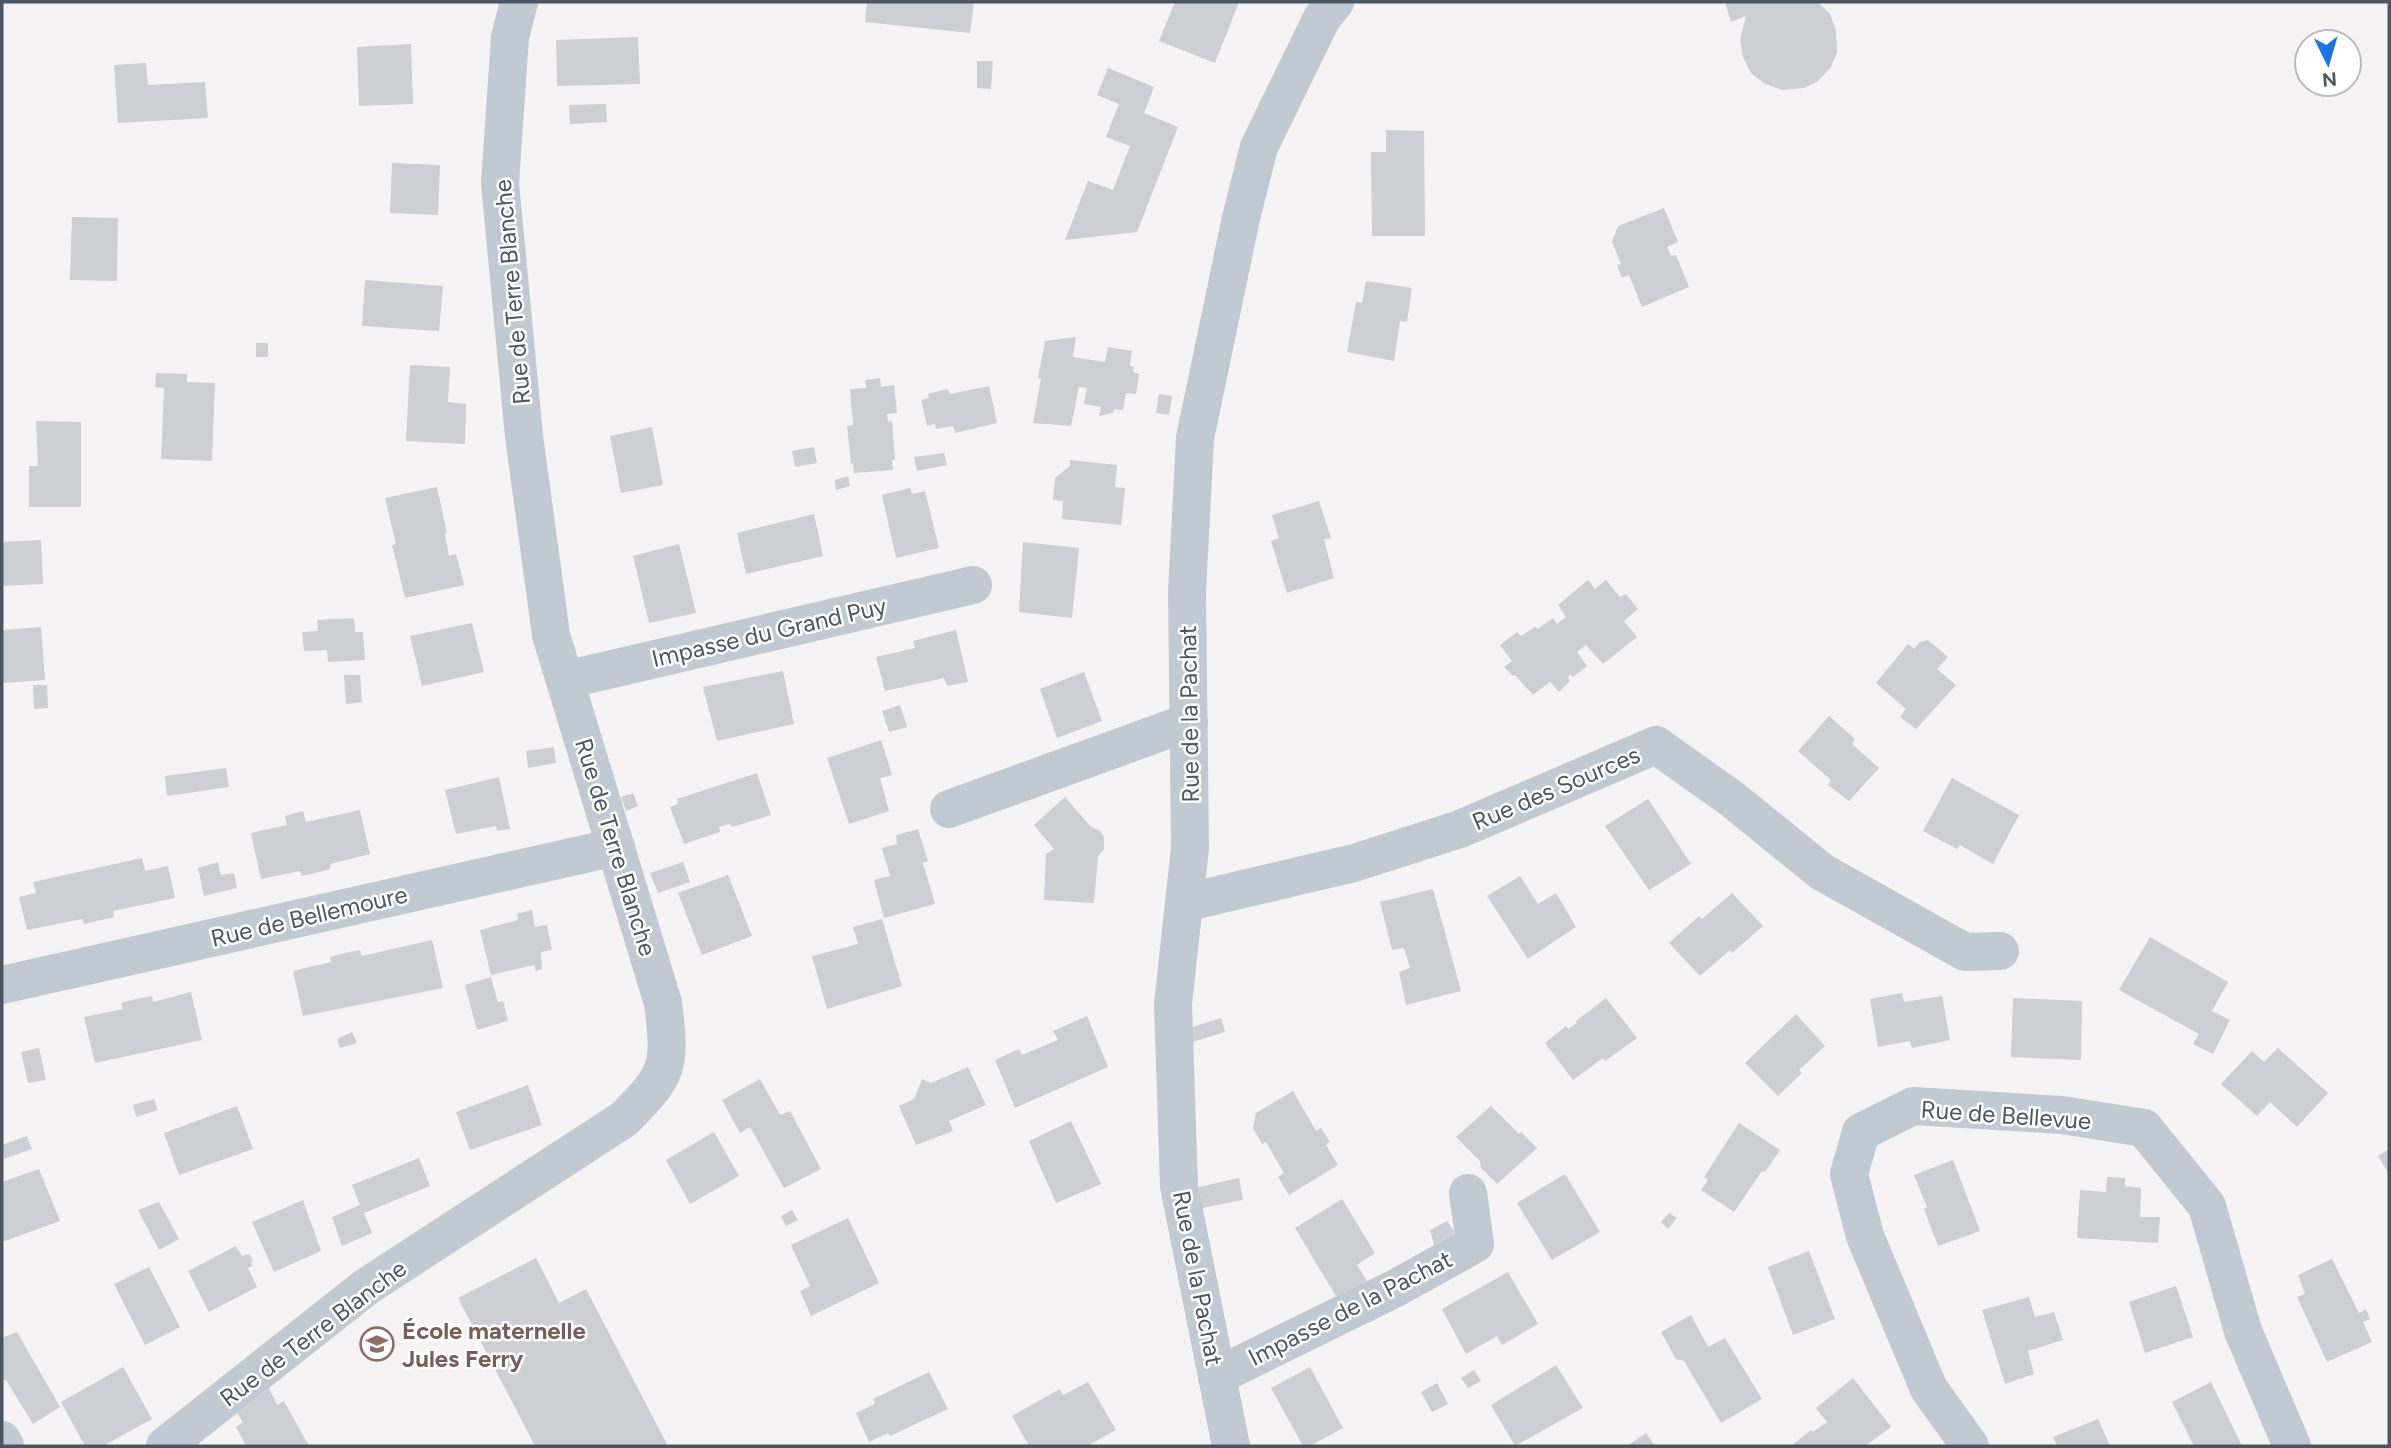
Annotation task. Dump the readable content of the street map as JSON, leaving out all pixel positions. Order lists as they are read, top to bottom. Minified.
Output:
{"streets":{"street":["Rue de Terre Blanche","Impasse du Grand Puy","Rue de la Pachat","Rue des Sources","Rue de Bellemoure","Rue de Bellevue","Impasse de la Pachat"]},"crossings":[["Rue de Terre Blanche","Impasse du Grand Puy"],["Rue de Terre Blanche","Rue de Bellemoure"],["Rue de la Pachat","Rue des Sources"],["Rue de la Pachat","Impasse de la Pachat"]],"places":{"school or university":["École maternelle Jules Ferry"]},"north":"bottom"}
